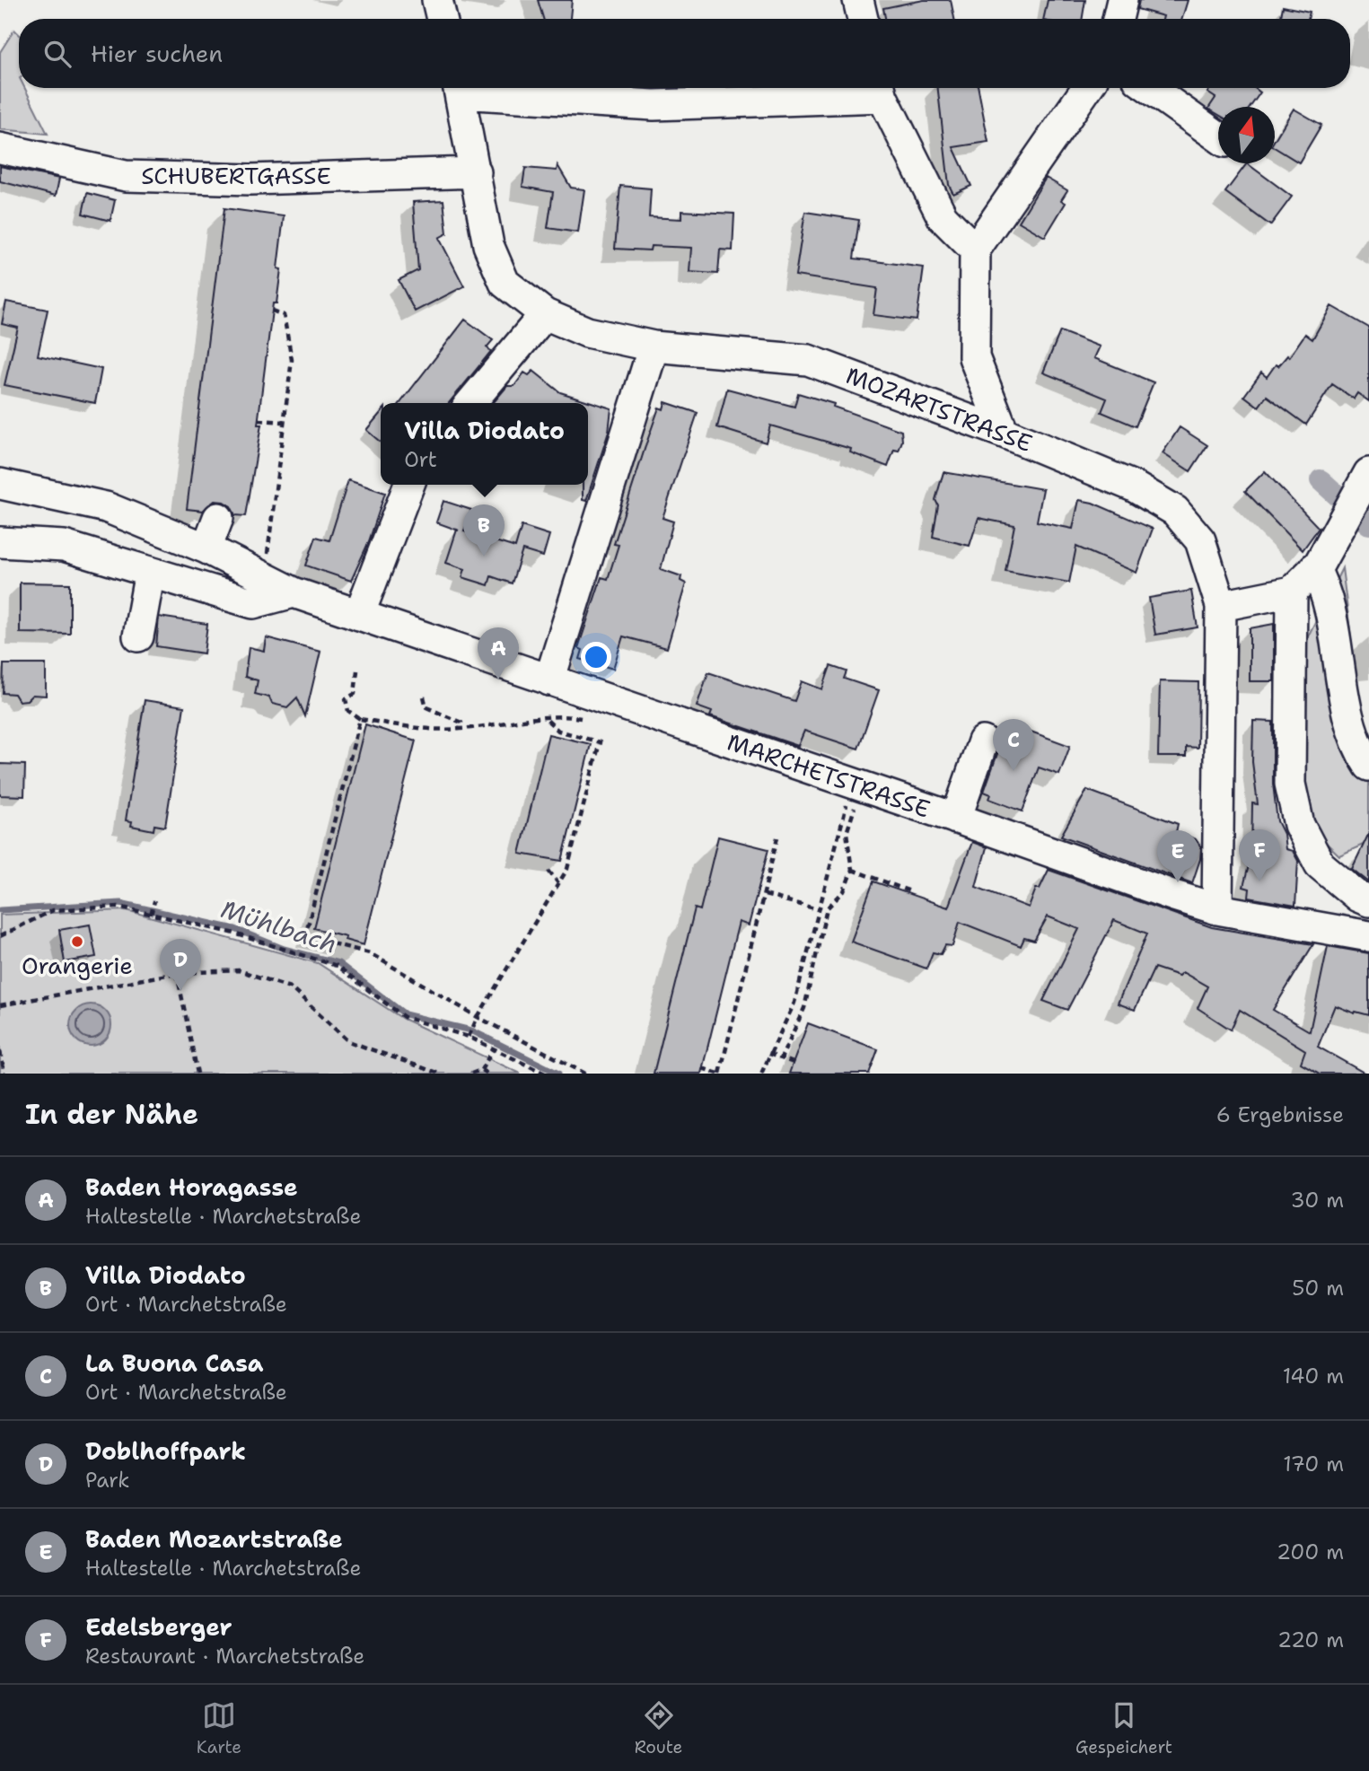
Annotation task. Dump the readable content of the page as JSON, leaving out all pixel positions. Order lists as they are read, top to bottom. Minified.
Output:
{"streets":{"street":["SCHUBERTGASSE","MOZARTSTRASSE","MARCHETSTRASSE"]},"crossings":[["SCHUBERTGASSE","MOZARTSTRASSE"],["MOZARTSTRASSE","MARCHETSTRASSE"]],"water":["Mühlbach"],"places":["Orangerie"],"north":"top","page":{"search":"Hier suchen","popup":["Villa Diodato","Ort"],"pins":["B","A","C","F","E","D"],"heading":["In der Nähe","6 Ergebnisse"],"list":[{"mark":"A","name":"Baden Horagasse","note":"Haltestelle · Marchetstraße","value":"30 m"},{"mark":"B","name":"Villa Diodato","note":"Ort · Marchetstraße","value":"50 m"},{"mark":"C","name":"La Buona Casa","note":"Ort · Marchetstraße","value":"140 m"},{"mark":"D","name":"Doblhoffpark","note":"Park","value":"170 m"},{"mark":"E","name":"Baden Mozartstraße","note":"Haltestelle · Marchetstraße","value":"200 m"},{"mark":"F","name":"Edelsberger","note":"Restaurant · Marchetstraße","value":"220 m"}],"nav":["Karte","Route","Gespeichert"]}}
